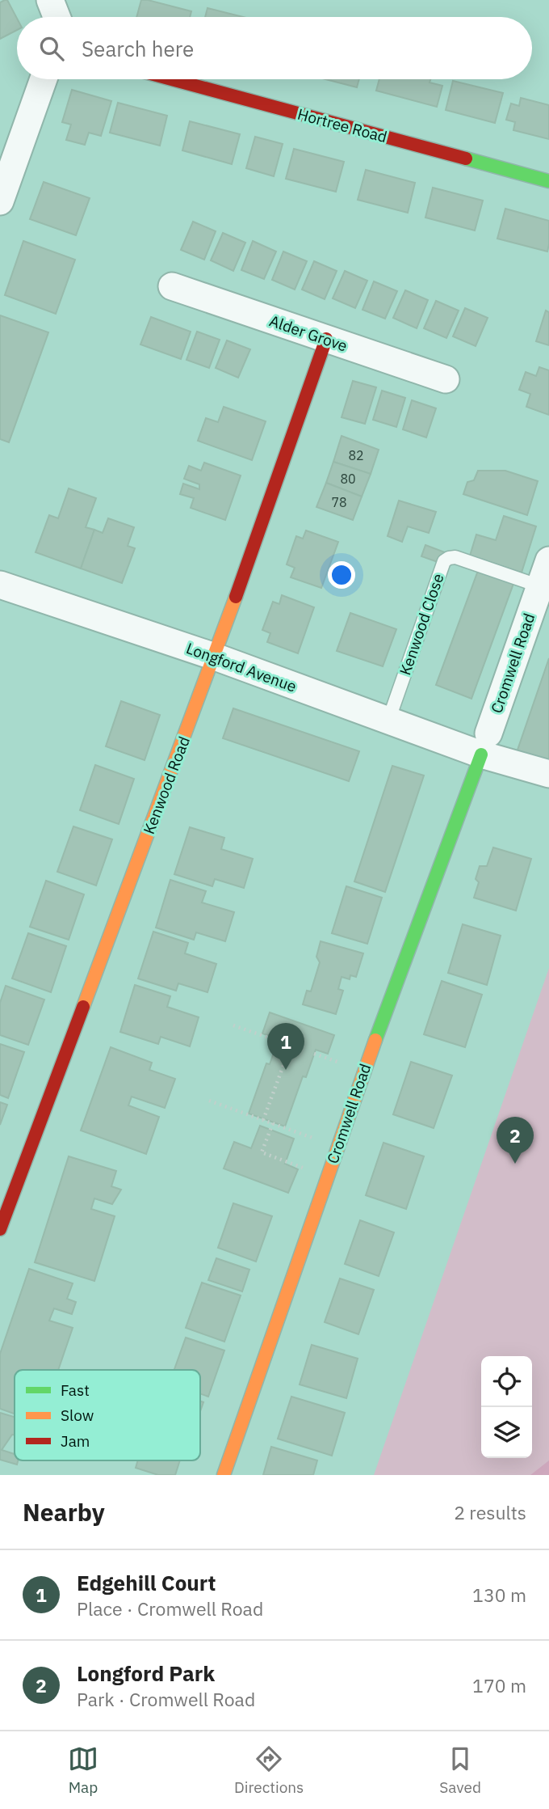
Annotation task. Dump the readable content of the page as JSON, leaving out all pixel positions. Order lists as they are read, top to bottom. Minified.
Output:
{"streets":{"street":["Hortree Road","Alder Grove","Cromwell Road","Longford Avenue","Kenwood Road"],"lane":["Kenwood Close"]},"crossings":[["Alder Grove","Kenwood Road"],["Kenwood Close","Cromwell Road"],["Kenwood Close","Longford Avenue"],["Cromwell Road","Longford Avenue"],["Longford Avenue","Kenwood Road"]],"house_numbers":["82","80","78"],"legend":["Fast","Slow","Jam"],"page":{"search":"Search here","pins":["1","2"],"heading":["Nearby","2 results"],"list":[{"mark":"1","name":"Edgehill Court","note":"Place · Cromwell Road","value":"130 m"},{"mark":"2","name":"Longford Park","note":"Park · Cromwell Road","value":"170 m"}],"nav":["Map","Directions","Saved"]}}
